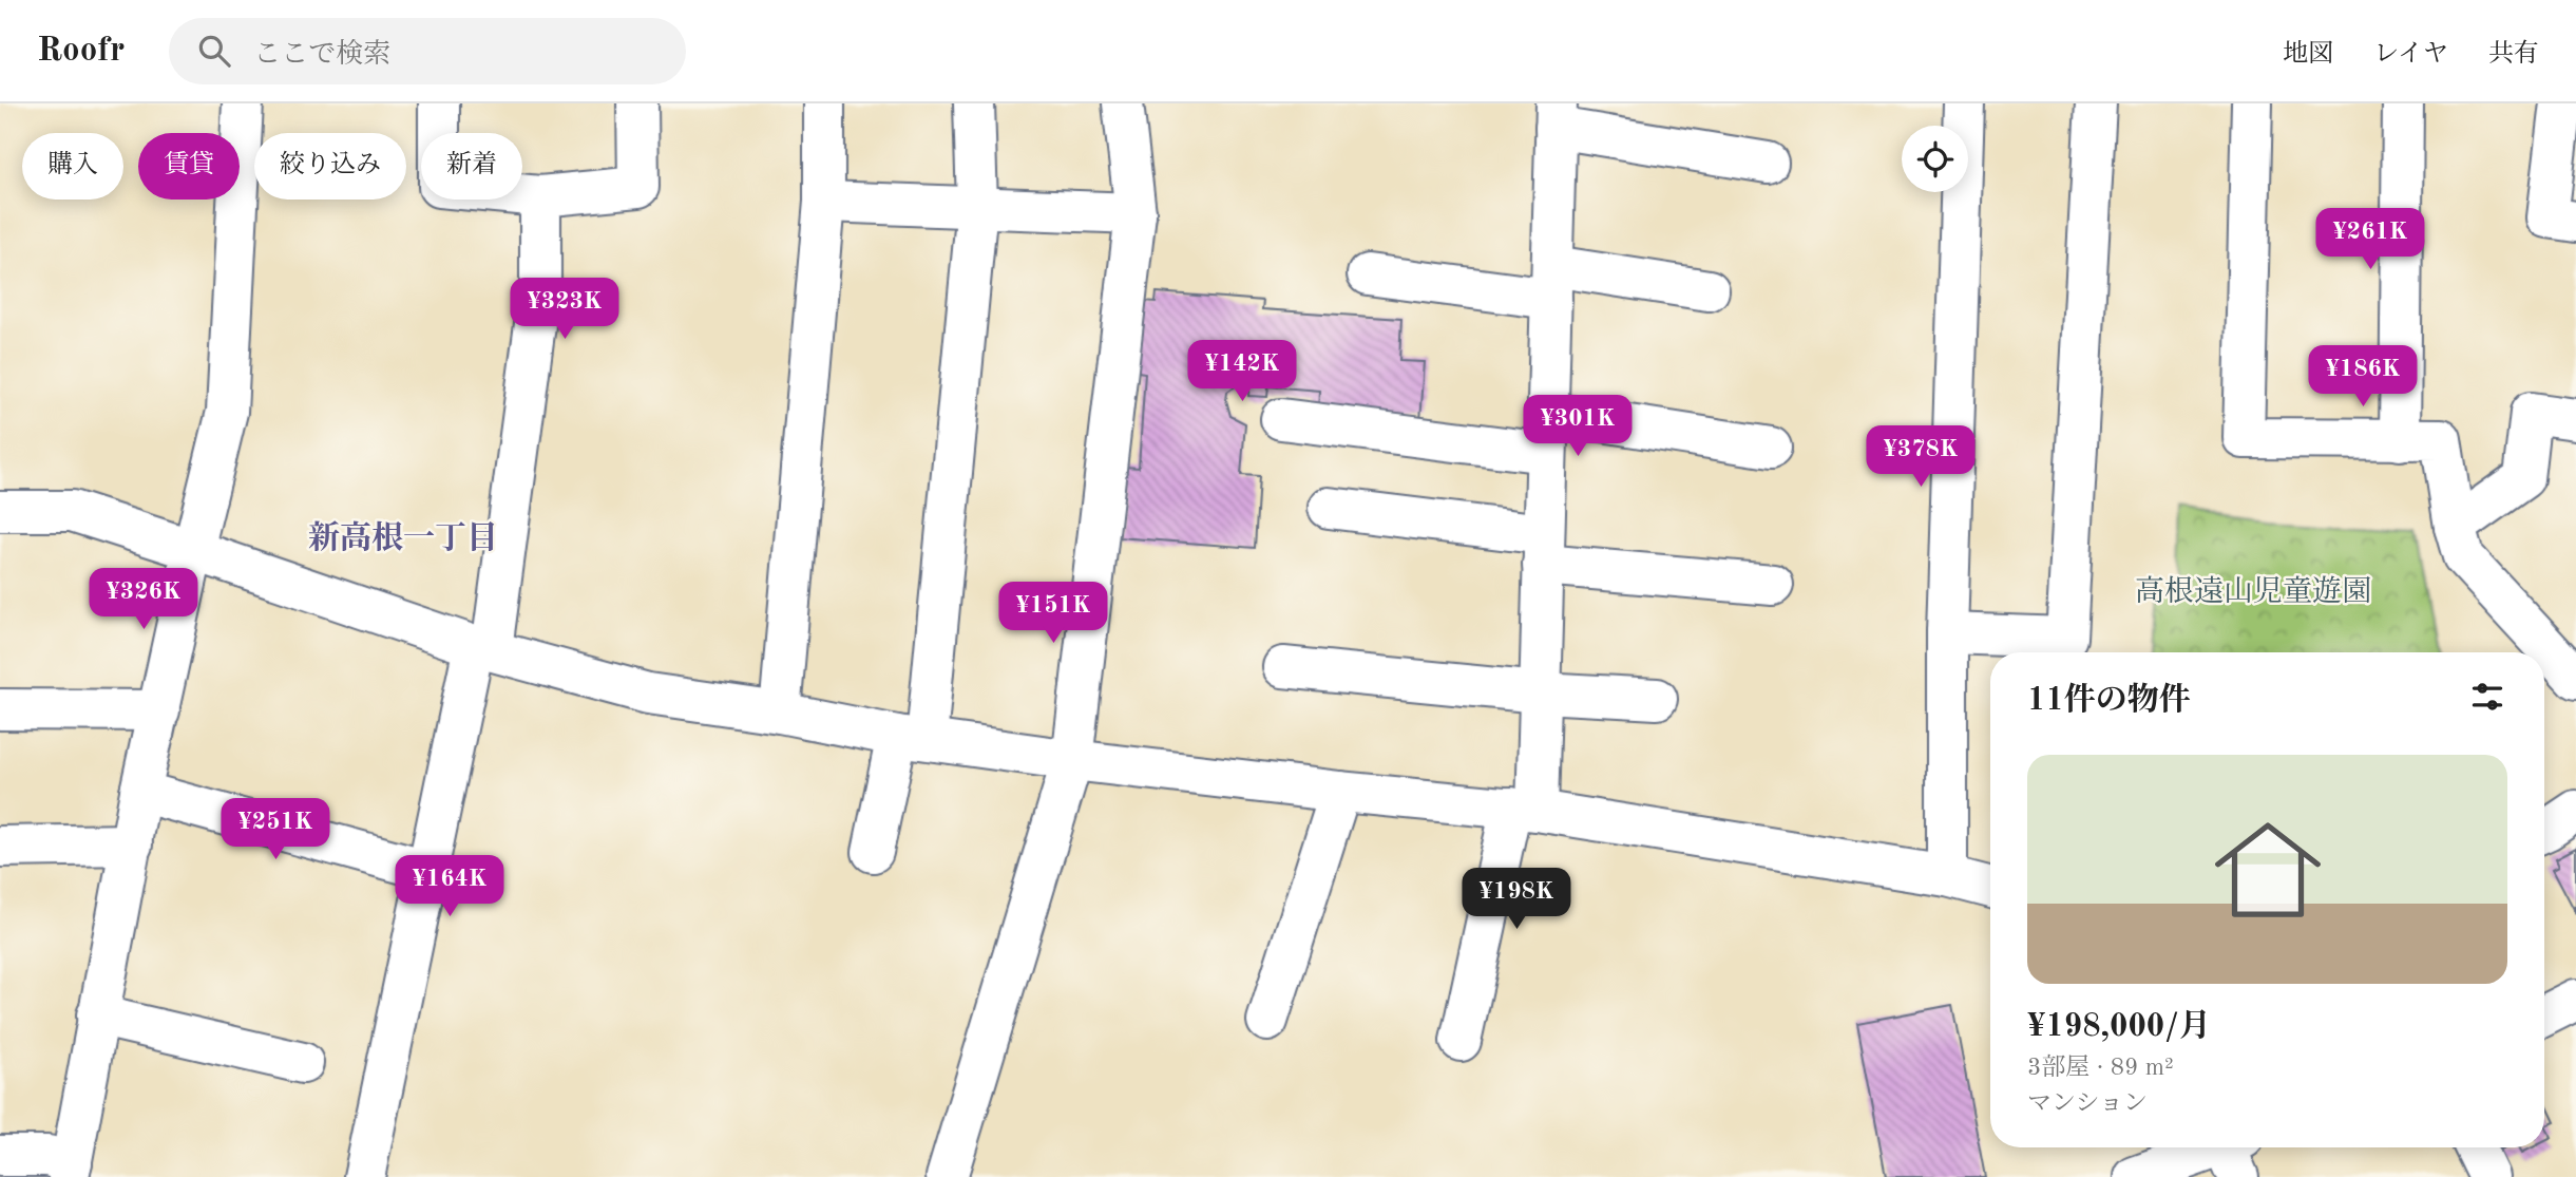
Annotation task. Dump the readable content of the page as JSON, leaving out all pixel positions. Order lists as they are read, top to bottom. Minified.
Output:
{"districts":["新高根一丁目"],"parks":["高根遠山児童遊園"],"page":{"header":"Roofr","search":"ここで検索","nav":["地図","レイヤ","共有"],"chip":["購入","賃貸","絞り込み","新着"],"price":["¥261K","¥323K","¥142K","¥186K","¥301K","¥378K","¥326K","¥151K","¥251K","¥164K","¥198K"],"heading":"11件の物件","list":[{"name":"¥198,000/月","note":"3部屋 · 89 m² · マンション"}]}}
